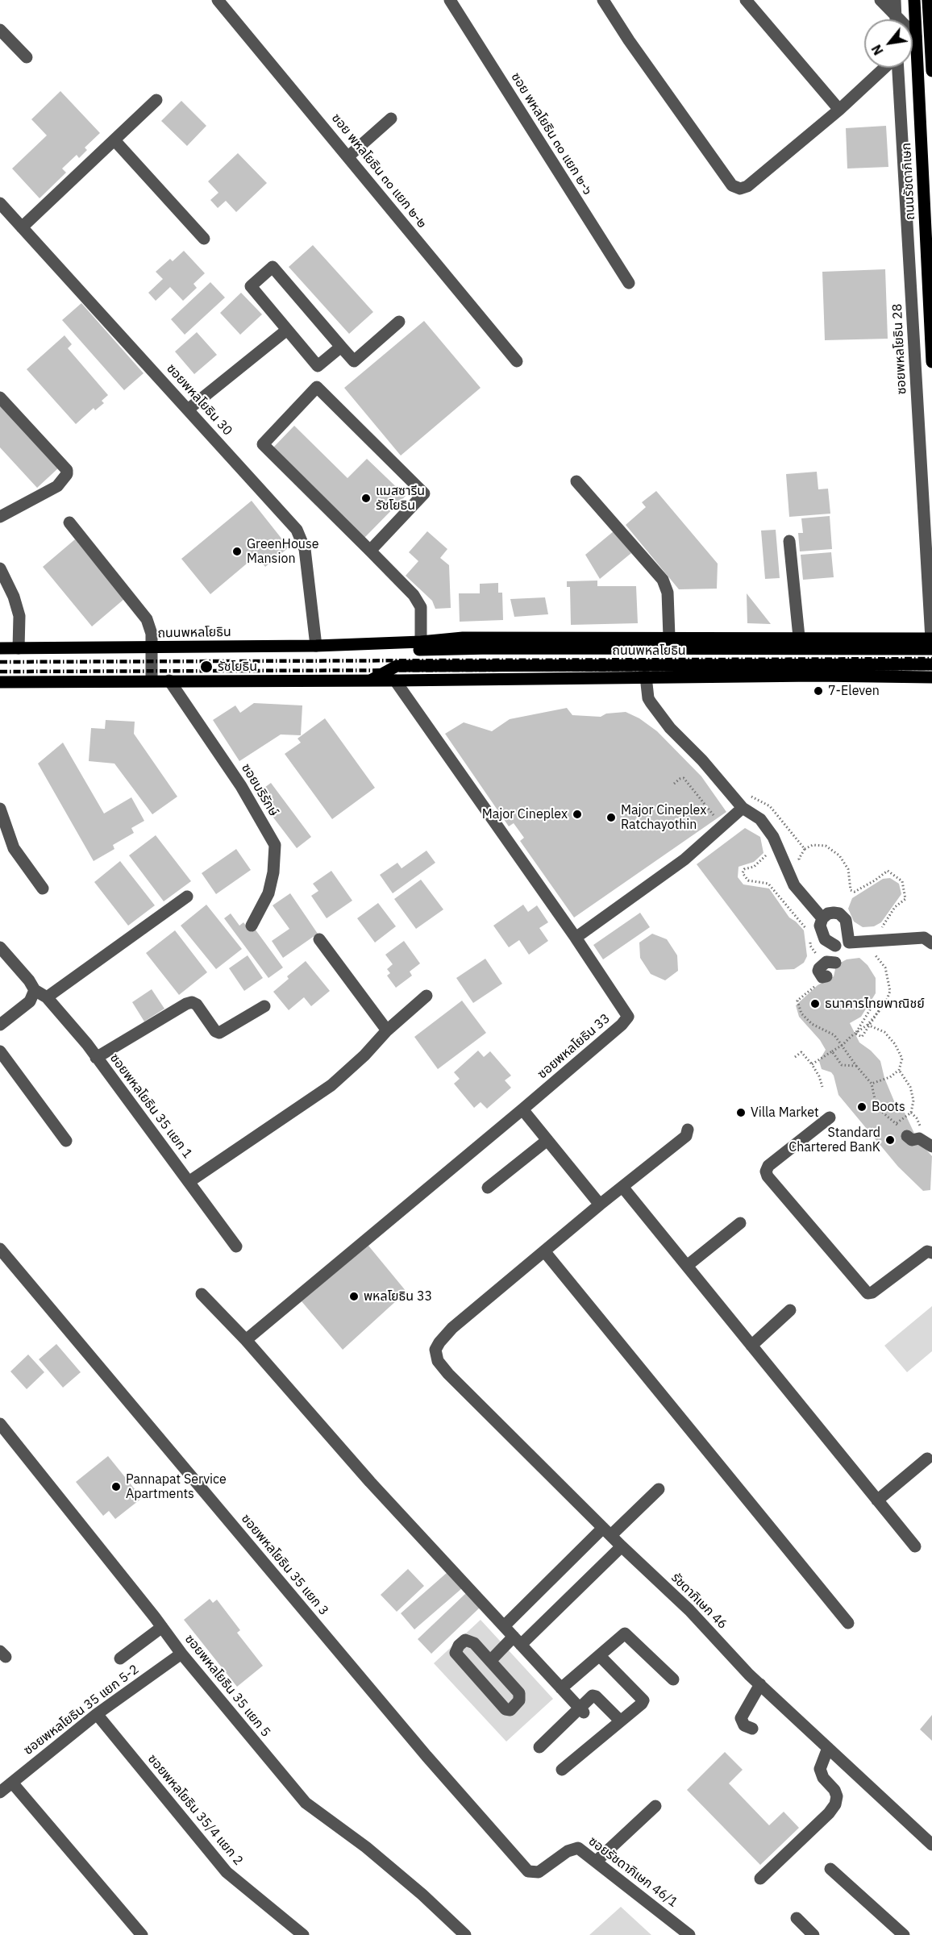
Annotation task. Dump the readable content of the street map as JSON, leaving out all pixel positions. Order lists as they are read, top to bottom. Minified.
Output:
{"streets":{"main road":["ถนนรัชดาภิเษก","ถนนพหลโยธิน"],"street":["ซอย พหลโยธิน ๓๐ แยก ๒-๖","ซอย พหลโยธิน ๓๐ แยก ๒-๒","ซอยพหลโยธิน 28","ซอยพหลโยธิน 30","ซอยบริรักษ์","ซอยพหลโยธิน 33","ซอยพหลโยธิน 35 แยก 1","ซอยพหลโยธิน 35 แยก 3","รัชดาภิเษก 46","ซอยพหลโยธิน 35 แยก 5","ซอยพหลโยธิน 35 แยก 5-2","ซอยพหลโยธิน 35/4 แยก 2","ซอยรัชดาภิเษก 46/1"]},"crossings":[["ซอยพหลโยธิน 28","ถนนพหลโยธิน"],["ซอยพหลโยธิน 30","ถนนพหลโยธิน"],["ถนนพหลโยธิน","ซอยบริรักษ์"],["ถนนพหลโยธิน","ซอยพหลโยธิน 33"],["ซอยพหลโยธิน 35 แยก 3","ซอยรัชดาภิเษก 46/1"],["ซอยพหลโยธิน 35 แยก 5","ซอยพหลโยธิน 35 แยก 5-2"],["ซอยพหลโยธิน 35 แยก 5-2","ซอยพหลโยธิน 35/4 แยก 2"]],"places":["แมสซารีน รัชโยธิน","GreenHouse Mansion","รัชโยธิน","7-Eleven","Major Cineplex","Major Cineplex Ratchayothin","ธนาคารไทยพาณิชย์","Boots","Villa Market","Standard Chartered BanK","พหลโยธิน 33","Pannapat Service Apartments"],"north":"bottom left"}
